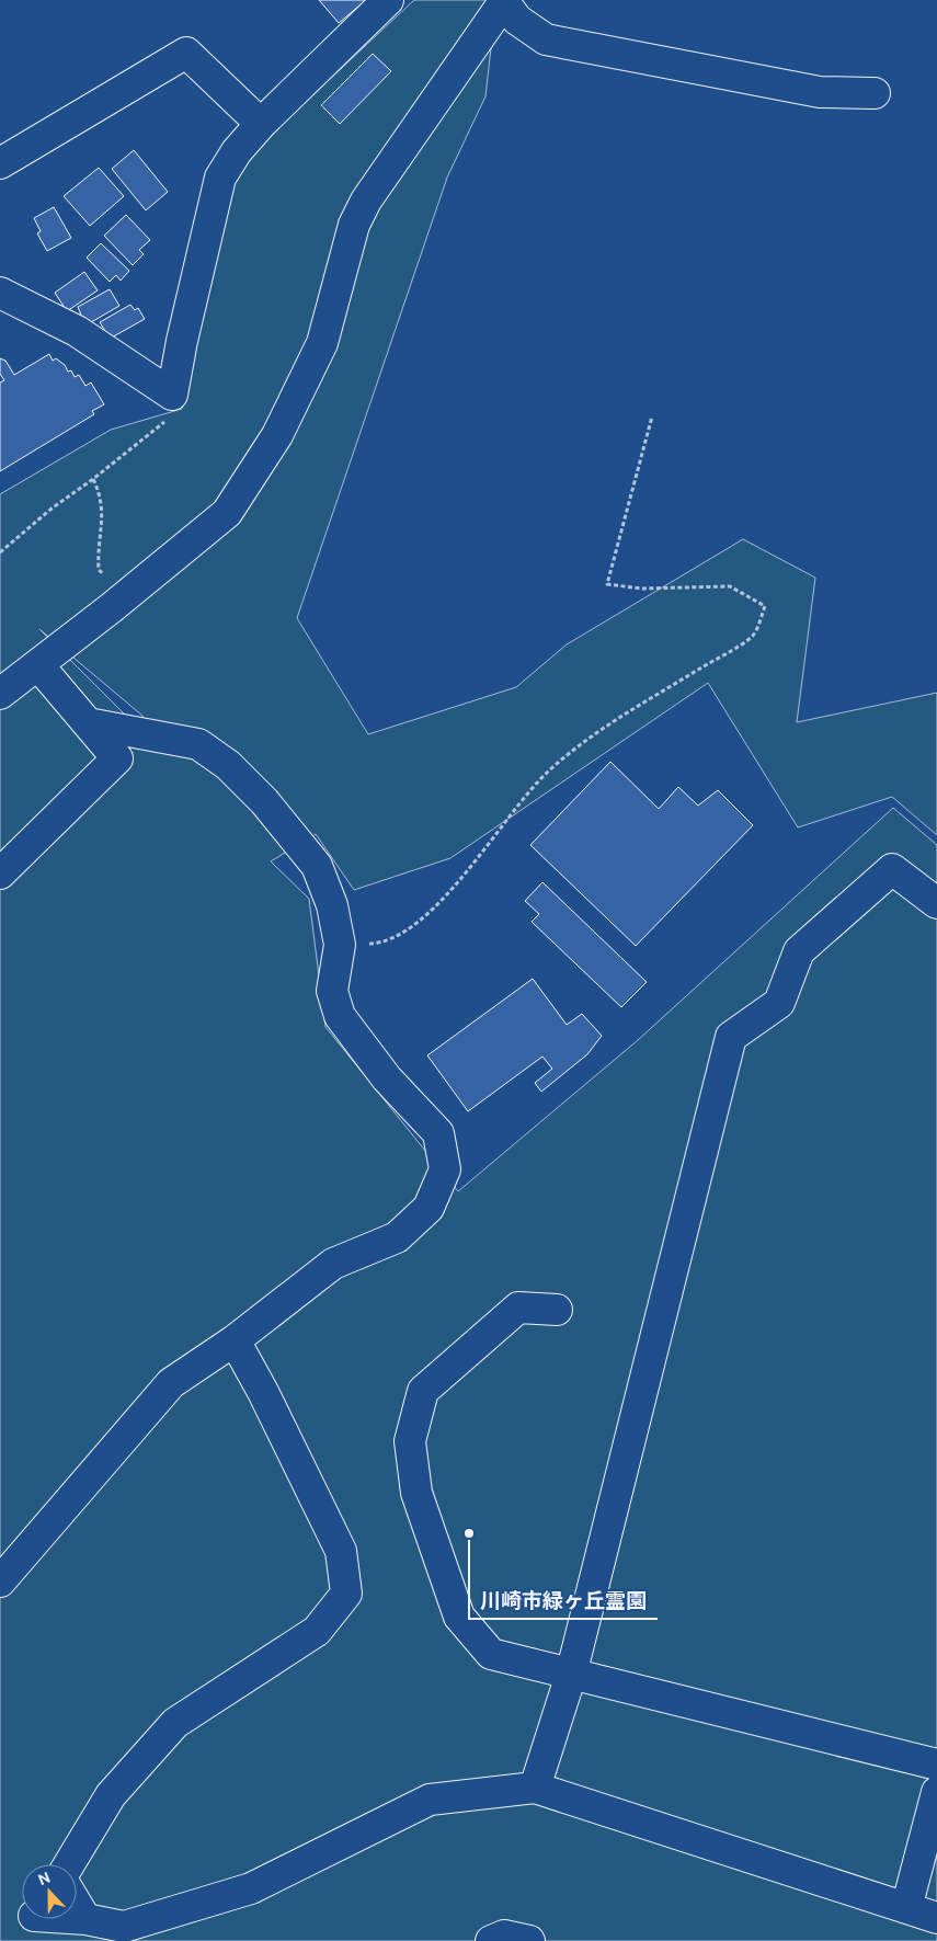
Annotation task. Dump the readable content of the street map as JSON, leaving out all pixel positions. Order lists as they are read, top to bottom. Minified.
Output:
{"places":["川崎市緑ヶ丘霊園"],"north":"top"}
